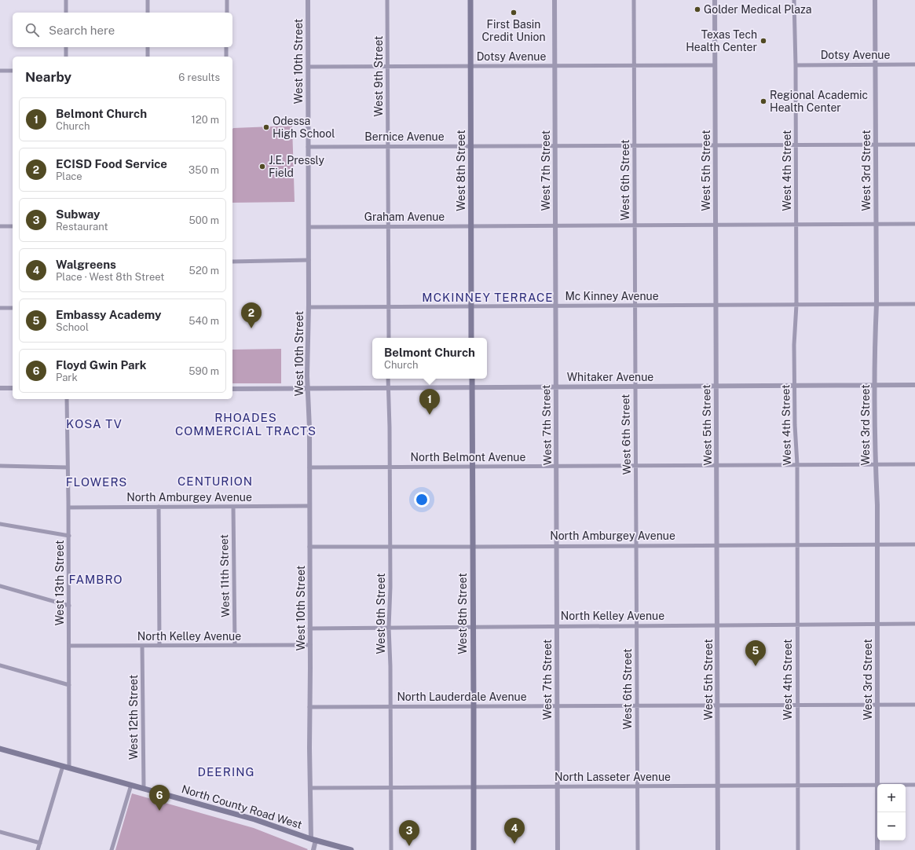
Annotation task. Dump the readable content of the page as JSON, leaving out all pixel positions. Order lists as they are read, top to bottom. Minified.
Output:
{"streets":{"main road":["West 8th Street","North County Road West"],"street":["Dotsy Avenue","West 10th Street","West 9th Street","Bernice Avenue","West 7th Street","West 5th Street","West 4th Street","West 3rd Street","West 6th Street","Graham Avenue","Mc Kinney Avenue","Whitaker Avenue","North Belmont Avenue","North Amburgey Avenue","West 11th Street","West 13th Street","North Kelley Avenue","North Lauderdale Avenue","West 12th Street","North Lasseter Avenue"]},"crossings":[["Dotsy Avenue","West 10th Street"],["Dotsy Avenue","West 9th Street"],["Dotsy Avenue","West 8th Street"],["Dotsy Avenue","West 7th Street"],["Dotsy Avenue","West 5th Street"],["Dotsy Avenue","West 4th Street"],["Dotsy Avenue","West 3rd Street"],["Dotsy Avenue","West 6th Street"],["West 10th Street","Bernice Avenue"],["West 10th Street","Graham Avenue"],["West 10th Street","Mc Kinney Avenue"],["West 10th Street","Whitaker Avenue"],["West 10th Street","North Belmont Avenue"],["West 10th Street","North Amburgey Avenue"],["West 10th Street","North Kelley Avenue"],["West 10th Street","North Lauderdale Avenue"],["West 10th Street","North Lasseter Avenue"],["West 10th Street","North County Road West"],["West 9th Street","Bernice Avenue"],["West 9th Street","Graham Avenue"],["West 9th Street","Mc Kinney Avenue"],["West 9th Street","Whitaker Avenue"],["West 9th Street","North Belmont Avenue"],["West 9th Street","North Amburgey Avenue"],["West 9th Street","North Kelley Avenue"],["West 9th Street","North Lauderdale Avenue"],["West 9th Street","North Lasseter Avenue"],["Bernice Avenue","West 8th Street"],["Bernice Avenue","West 7th Street"],["Bernice Avenue","West 5th Street"],["Bernice Avenue","West 4th Street"],["Bernice Avenue","West 3rd Street"],["Bernice Avenue","West 6th Street"],["West 8th Street","Graham Avenue"],["West 8th Street","Mc Kinney Avenue"],["West 8th Street","Whitaker Avenue"],["West 8th Street","North Belmont Avenue"],["West 8th Street","North Amburgey Avenue"],["West 8th Street","North Kelley Avenue"],["West 8th Street","North Lauderdale Avenue"],["West 8th Street","North Lasseter Avenue"],["West 7th Street","Graham Avenue"],["West 7th Street","Mc Kinney Avenue"],["West 7th Street","Whitaker Avenue"],["West 7th Street","North Belmont Avenue"],["West 7th Street","North Amburgey Avenue"],["West 7th Street","North Kelley Avenue"],["West 7th Street","North Lauderdale Avenue"],["West 7th Street","North Lasseter Avenue"],["West 5th Street","Graham Avenue"],["West 5th Street","Mc Kinney Avenue"],["West 5th Street","Whitaker Avenue"],["West 5th Street","North Belmont Avenue"],["West 5th Street","North Amburgey Avenue"],["West 5th Street","North Kelley Avenue"],["West 5th Street","North Lauderdale Avenue"],["West 5th Street","North Lasseter Avenue"],["West 4th Street","Graham Avenue"],["West 4th Street","Mc Kinney Avenue"],["West 4th Street","Whitaker Avenue"],["West 4th Street","North Belmont Avenue"],["West 4th Street","North Amburgey Avenue"],["West 4th Street","North Kelley Avenue"],["West 4th Street","North Lauderdale Avenue"],["West 4th Street","North Lasseter Avenue"],["West 3rd Street","Graham Avenue"],["West 3rd Street","Mc Kinney Avenue"],["West 3rd Street","Whitaker Avenue"],["West 3rd Street","North Belmont Avenue"],["West 3rd Street","North Amburgey Avenue"],["West 3rd Street","North Kelley Avenue"],["West 3rd Street","North Lauderdale Avenue"],["West 6th Street","Graham Avenue"],["West 6th Street","Mc Kinney Avenue"],["West 6th Street","Whitaker Avenue"],["West 6th Street","North Belmont Avenue"],["West 6th Street","North Amburgey Avenue"],["West 6th Street","North Kelley Avenue"],["West 6th Street","North Lauderdale Avenue"],["West 6th Street","North Lasseter Avenue"],["North Amburgey Avenue","West 11th Street"],["North Amburgey Avenue","West 13th Street"],["West 11th Street","North Kelley Avenue"],["West 13th Street","North Kelley Avenue"],["West 13th Street","North County Road West"],["North Kelley Avenue","West 12th Street"],["West 12th Street","North County Road West"]],"districts":["MCKINNEY TERRACE","RHOADES COMMERCIAL TRACTS","KOSA TV","CENTURION","FLOWERS","FAMBRO","DEERING"],"places":["Golder Medical Plaza","First Basin Credit Union","Texas Tech Health Center","Regional Academic Health Center","Odessa High School","J.E. Pressly Field"],"page":{"search":"Search here","heading":["Nearby","6 results"],"list":[{"mark":"1","name":"Belmont Church","note":"Church","value":"120 m"},{"mark":"2","name":"ECISD Food Service","note":"Place","value":"350 m"},{"mark":"3","name":"Subway","note":"Restaurant","value":"500 m"},{"mark":"4","name":"Walgreens","note":"Place · West 8th Street","value":"520 m"},{"mark":"5","name":"Embassy Academy","note":"School","value":"540 m"},{"mark":"6","name":"Floyd Gwin Park","note":"Park","value":"590 m"}],"pins":["2","1","5","6","4","3"],"popup":["Belmont Church","Church"],"map_buttons":["+","−"]}}
